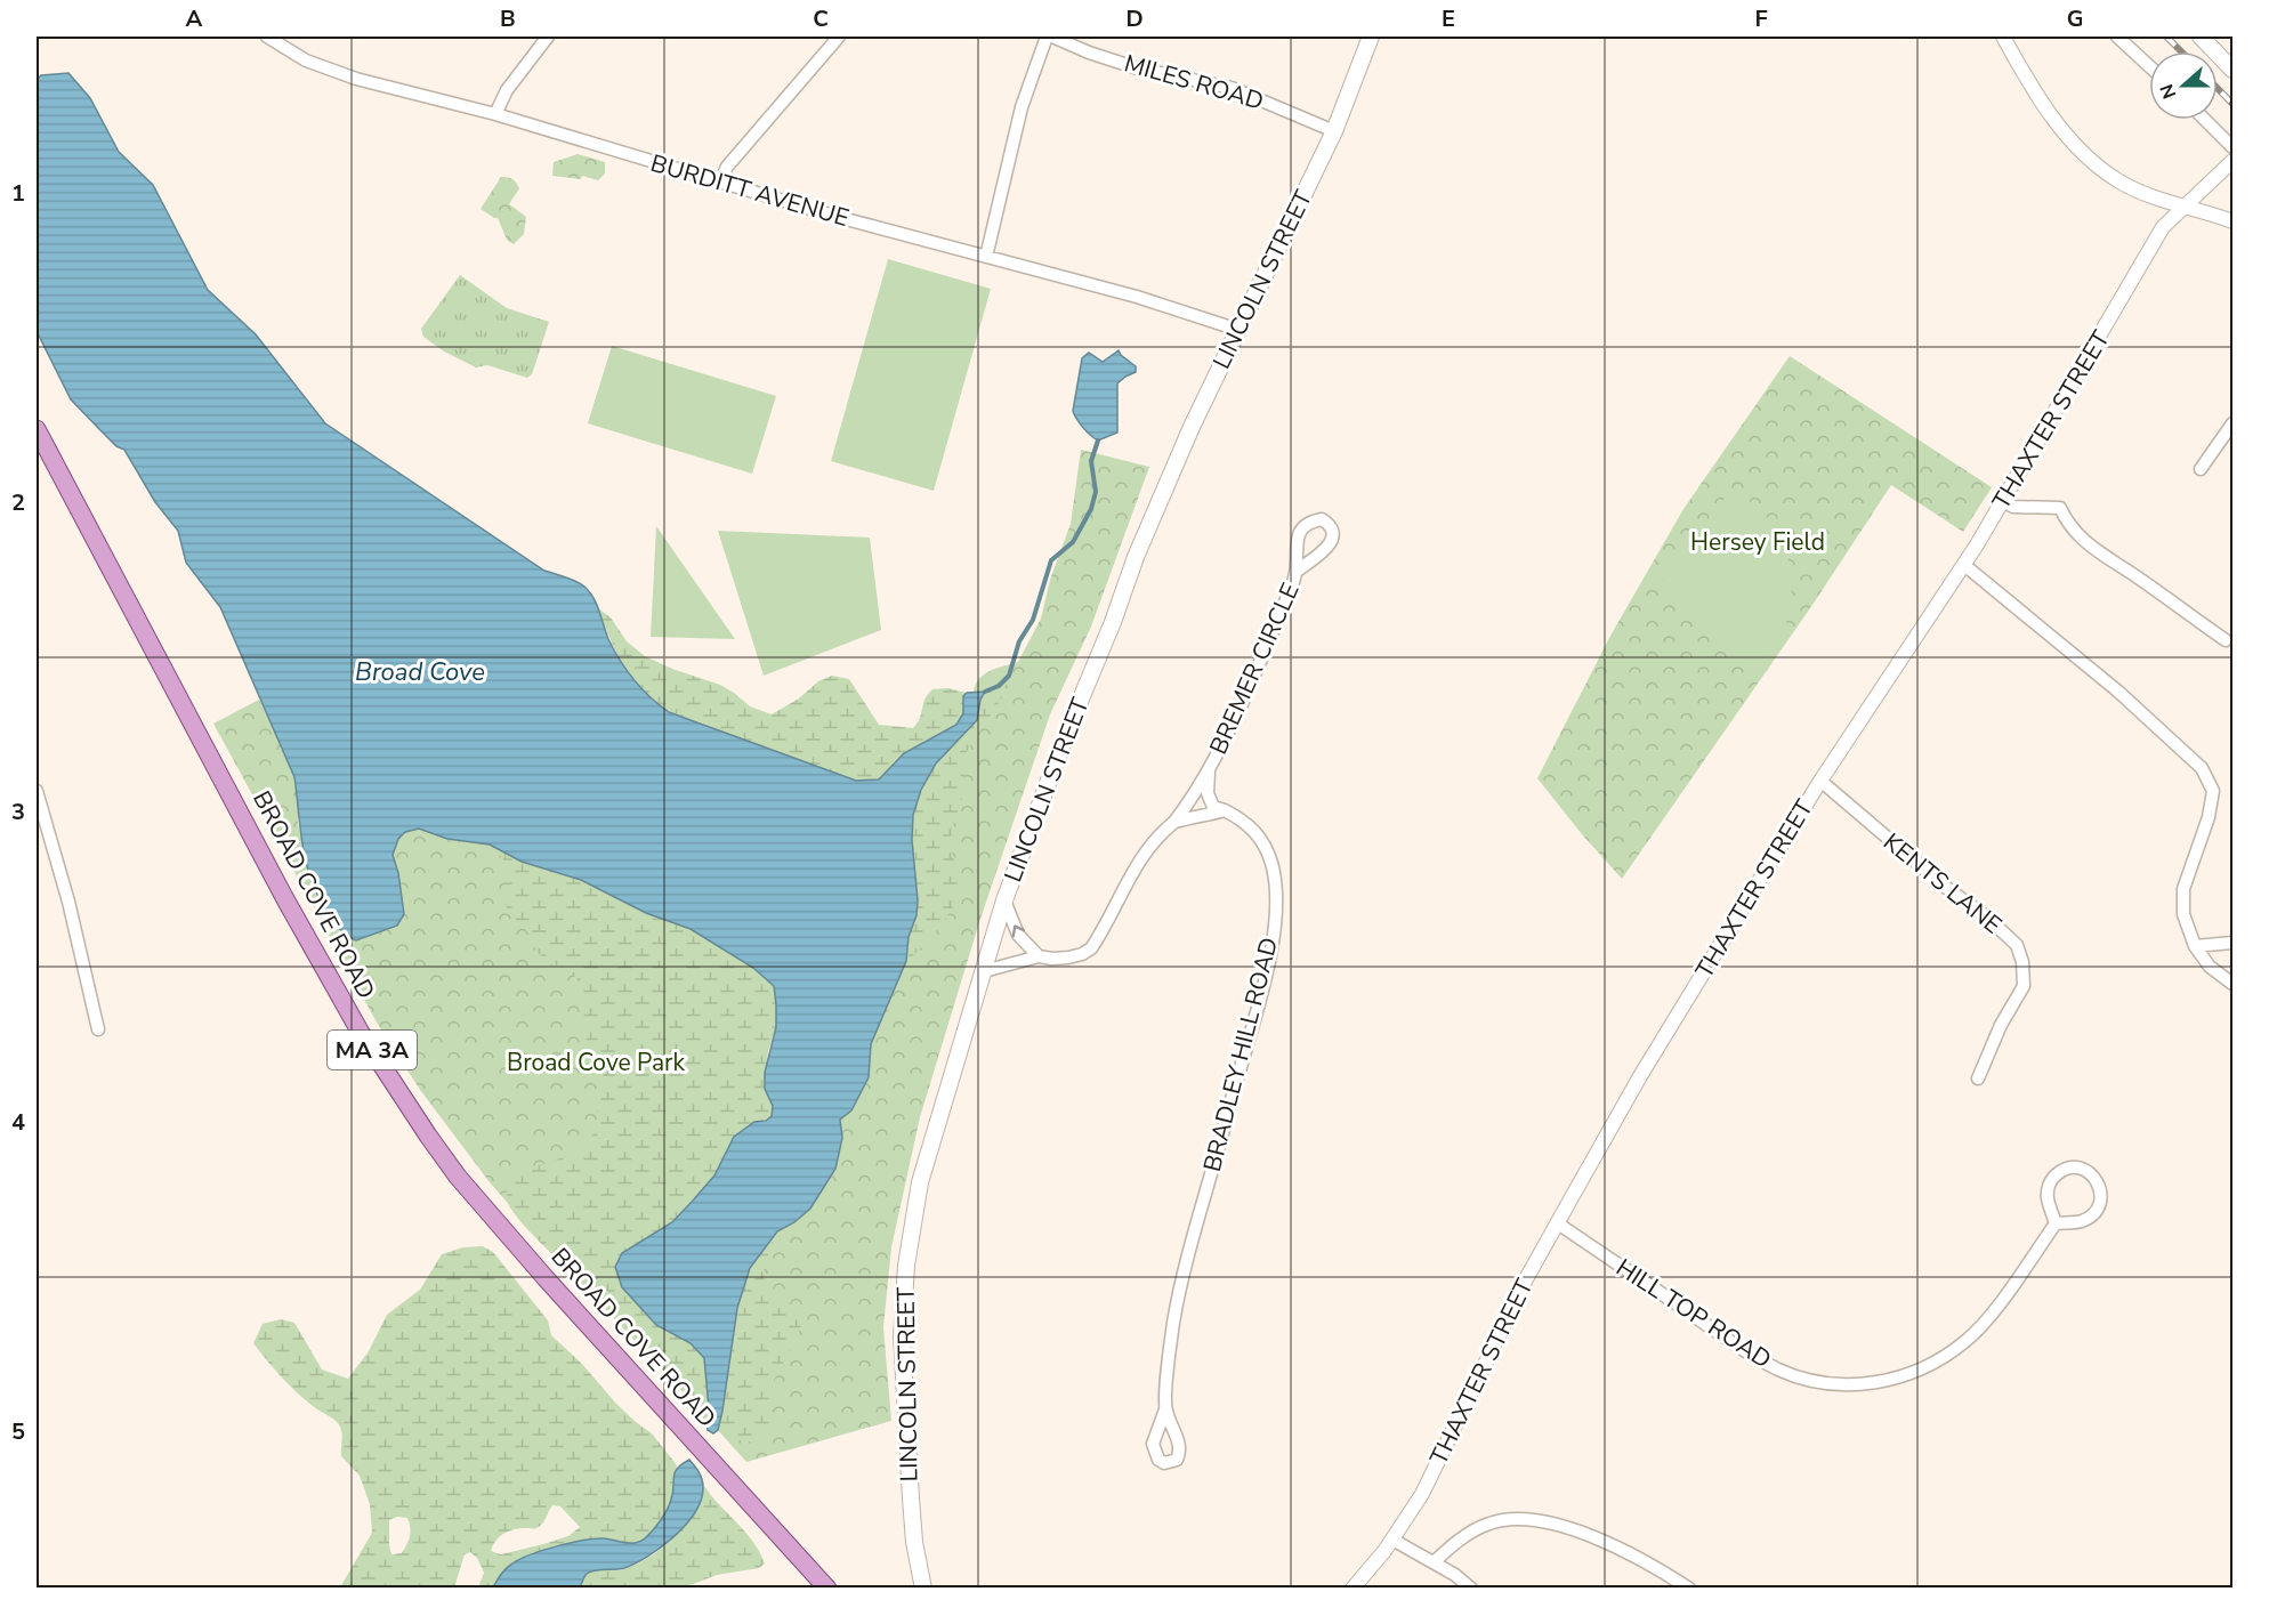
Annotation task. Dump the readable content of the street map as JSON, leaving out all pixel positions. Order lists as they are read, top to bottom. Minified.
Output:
{"streets":{"main road":["LINCOLN STREET","BROAD COVE ROAD","MA 3A"],"street":["MILES ROAD","BURDITT AVENUE","THAXTER STREET","BREMER CIRCLE","KENTS LANE","BRADLEY HILL ROAD","HILL TOP ROAD"]},"crossings":[["MILES ROAD","LINCOLN STREET"],["BURDITT AVENUE","LINCOLN STREET"],["THAXTER STREET","KENTS LANE"],["THAXTER STREET","HILL TOP ROAD"],["BREMER CIRCLE","BRADLEY HILL ROAD"]],"water":["Broad Cove"],"parks":["Hersey Field","Broad Cove Park"],"north":"left","grid":{"columns":["A","B","C","D","E","F","G"],"rows":["1","2","3","4","5"]}}
